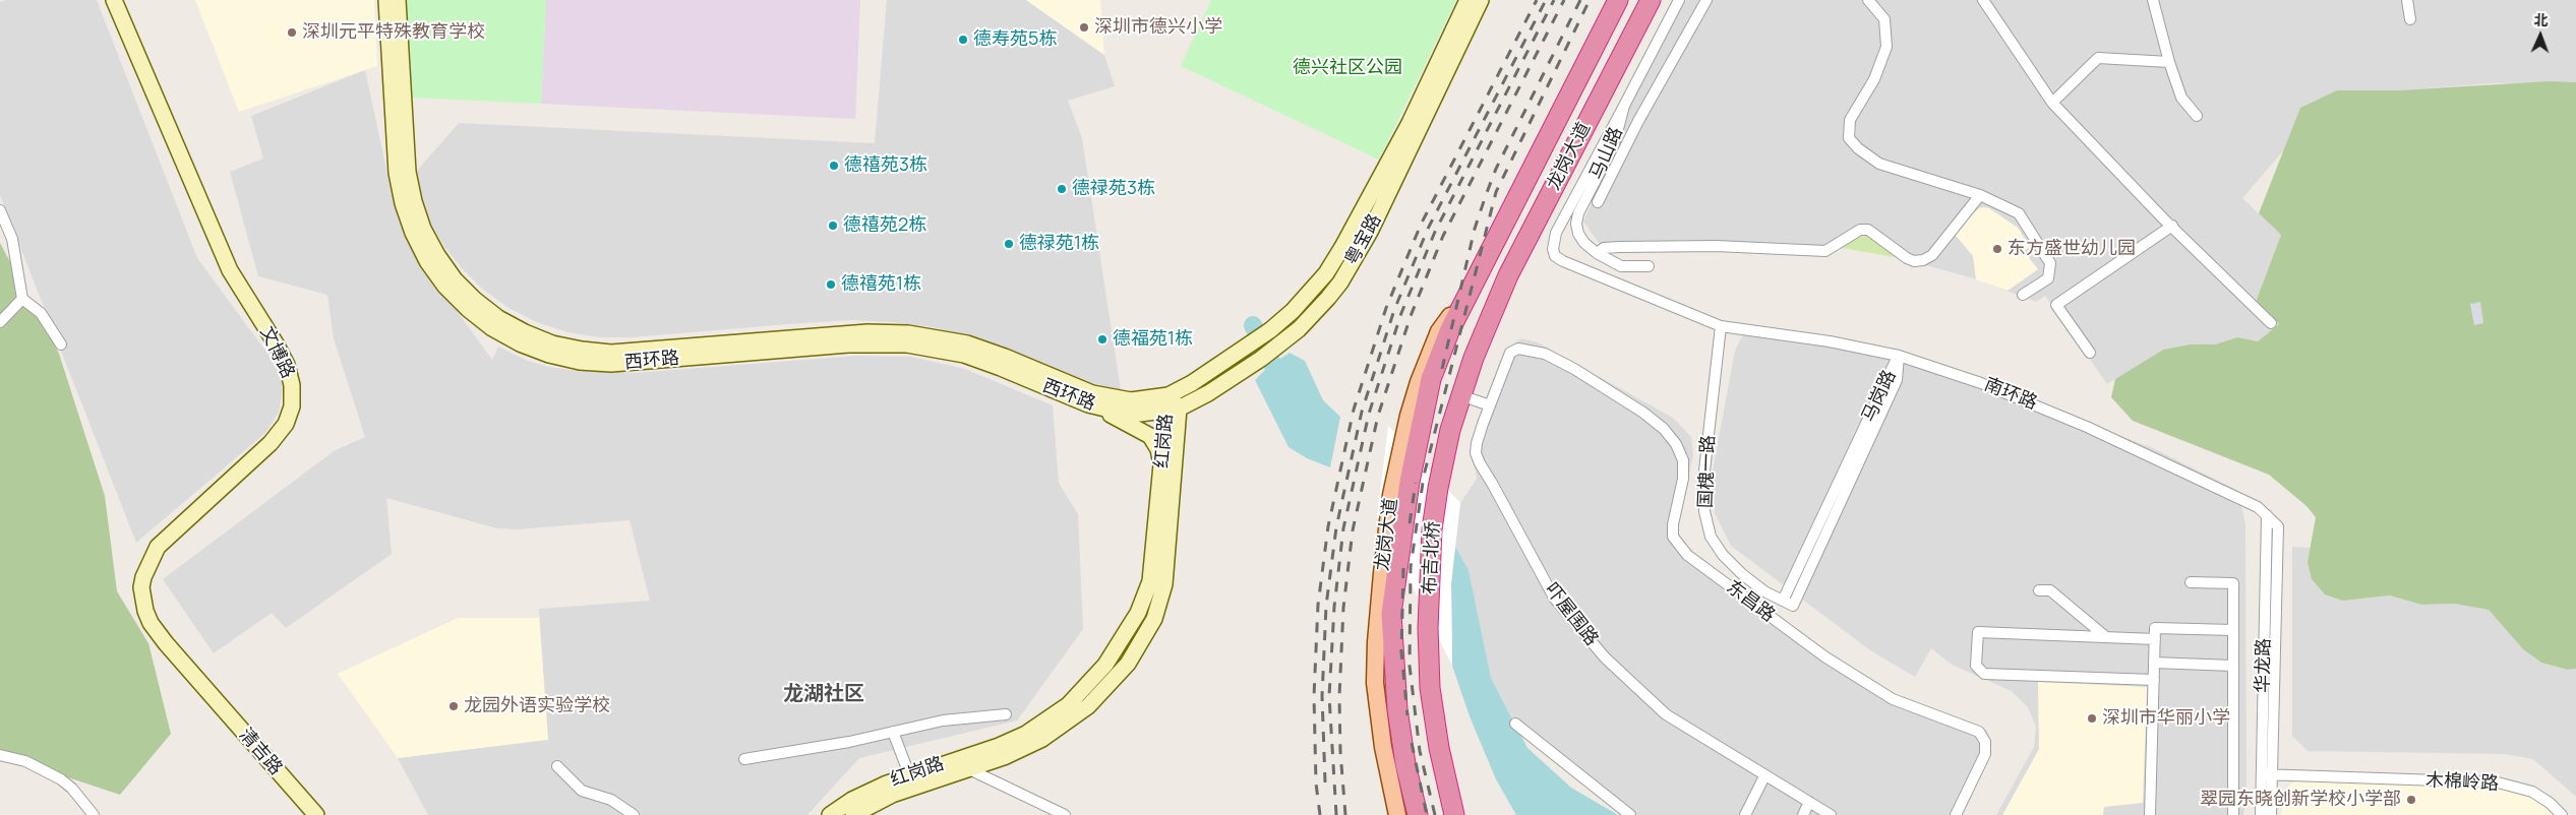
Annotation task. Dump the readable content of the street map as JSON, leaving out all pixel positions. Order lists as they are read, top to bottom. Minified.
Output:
{"streets":{"highway":["龙岗大道","布吉北桥"],"main road":["粤宝路","文博路","西环路","红岗路","清吉路"],"street":["马山路","南环路","马岗路","国槐一路","东昌路","吓屋围路","华龙路","木棉岭路"]},"crossings":[["马山路","南环路"],["龙岗大道","布吉北桥"],["粤宝路","西环路"],["粤宝路","红岗路"],["文博路","清吉路"],["西环路","红岗路"],["南环路","马岗路"],["南环路","国槐一路"],["南环路","华龙路"],["马岗路","国槐一路"],["东昌路","吓屋围路"],["华龙路","木棉岭路"]],"districts":["龙湖社区"],"parks":["德兴社区公园"],"places":["深圳市德兴小学","深圳元平特殊教育学校","德寿苑5栋","德禧苑3栋","德禄苑3栋","德禧苑2栋","德禄苑1栋","东方盛世幼儿园","德禧苑1栋","德福苑1栋","龙园外语实验学校","深圳市华丽小学","翠园东晓创新学校小学部"],"north":"top"}
